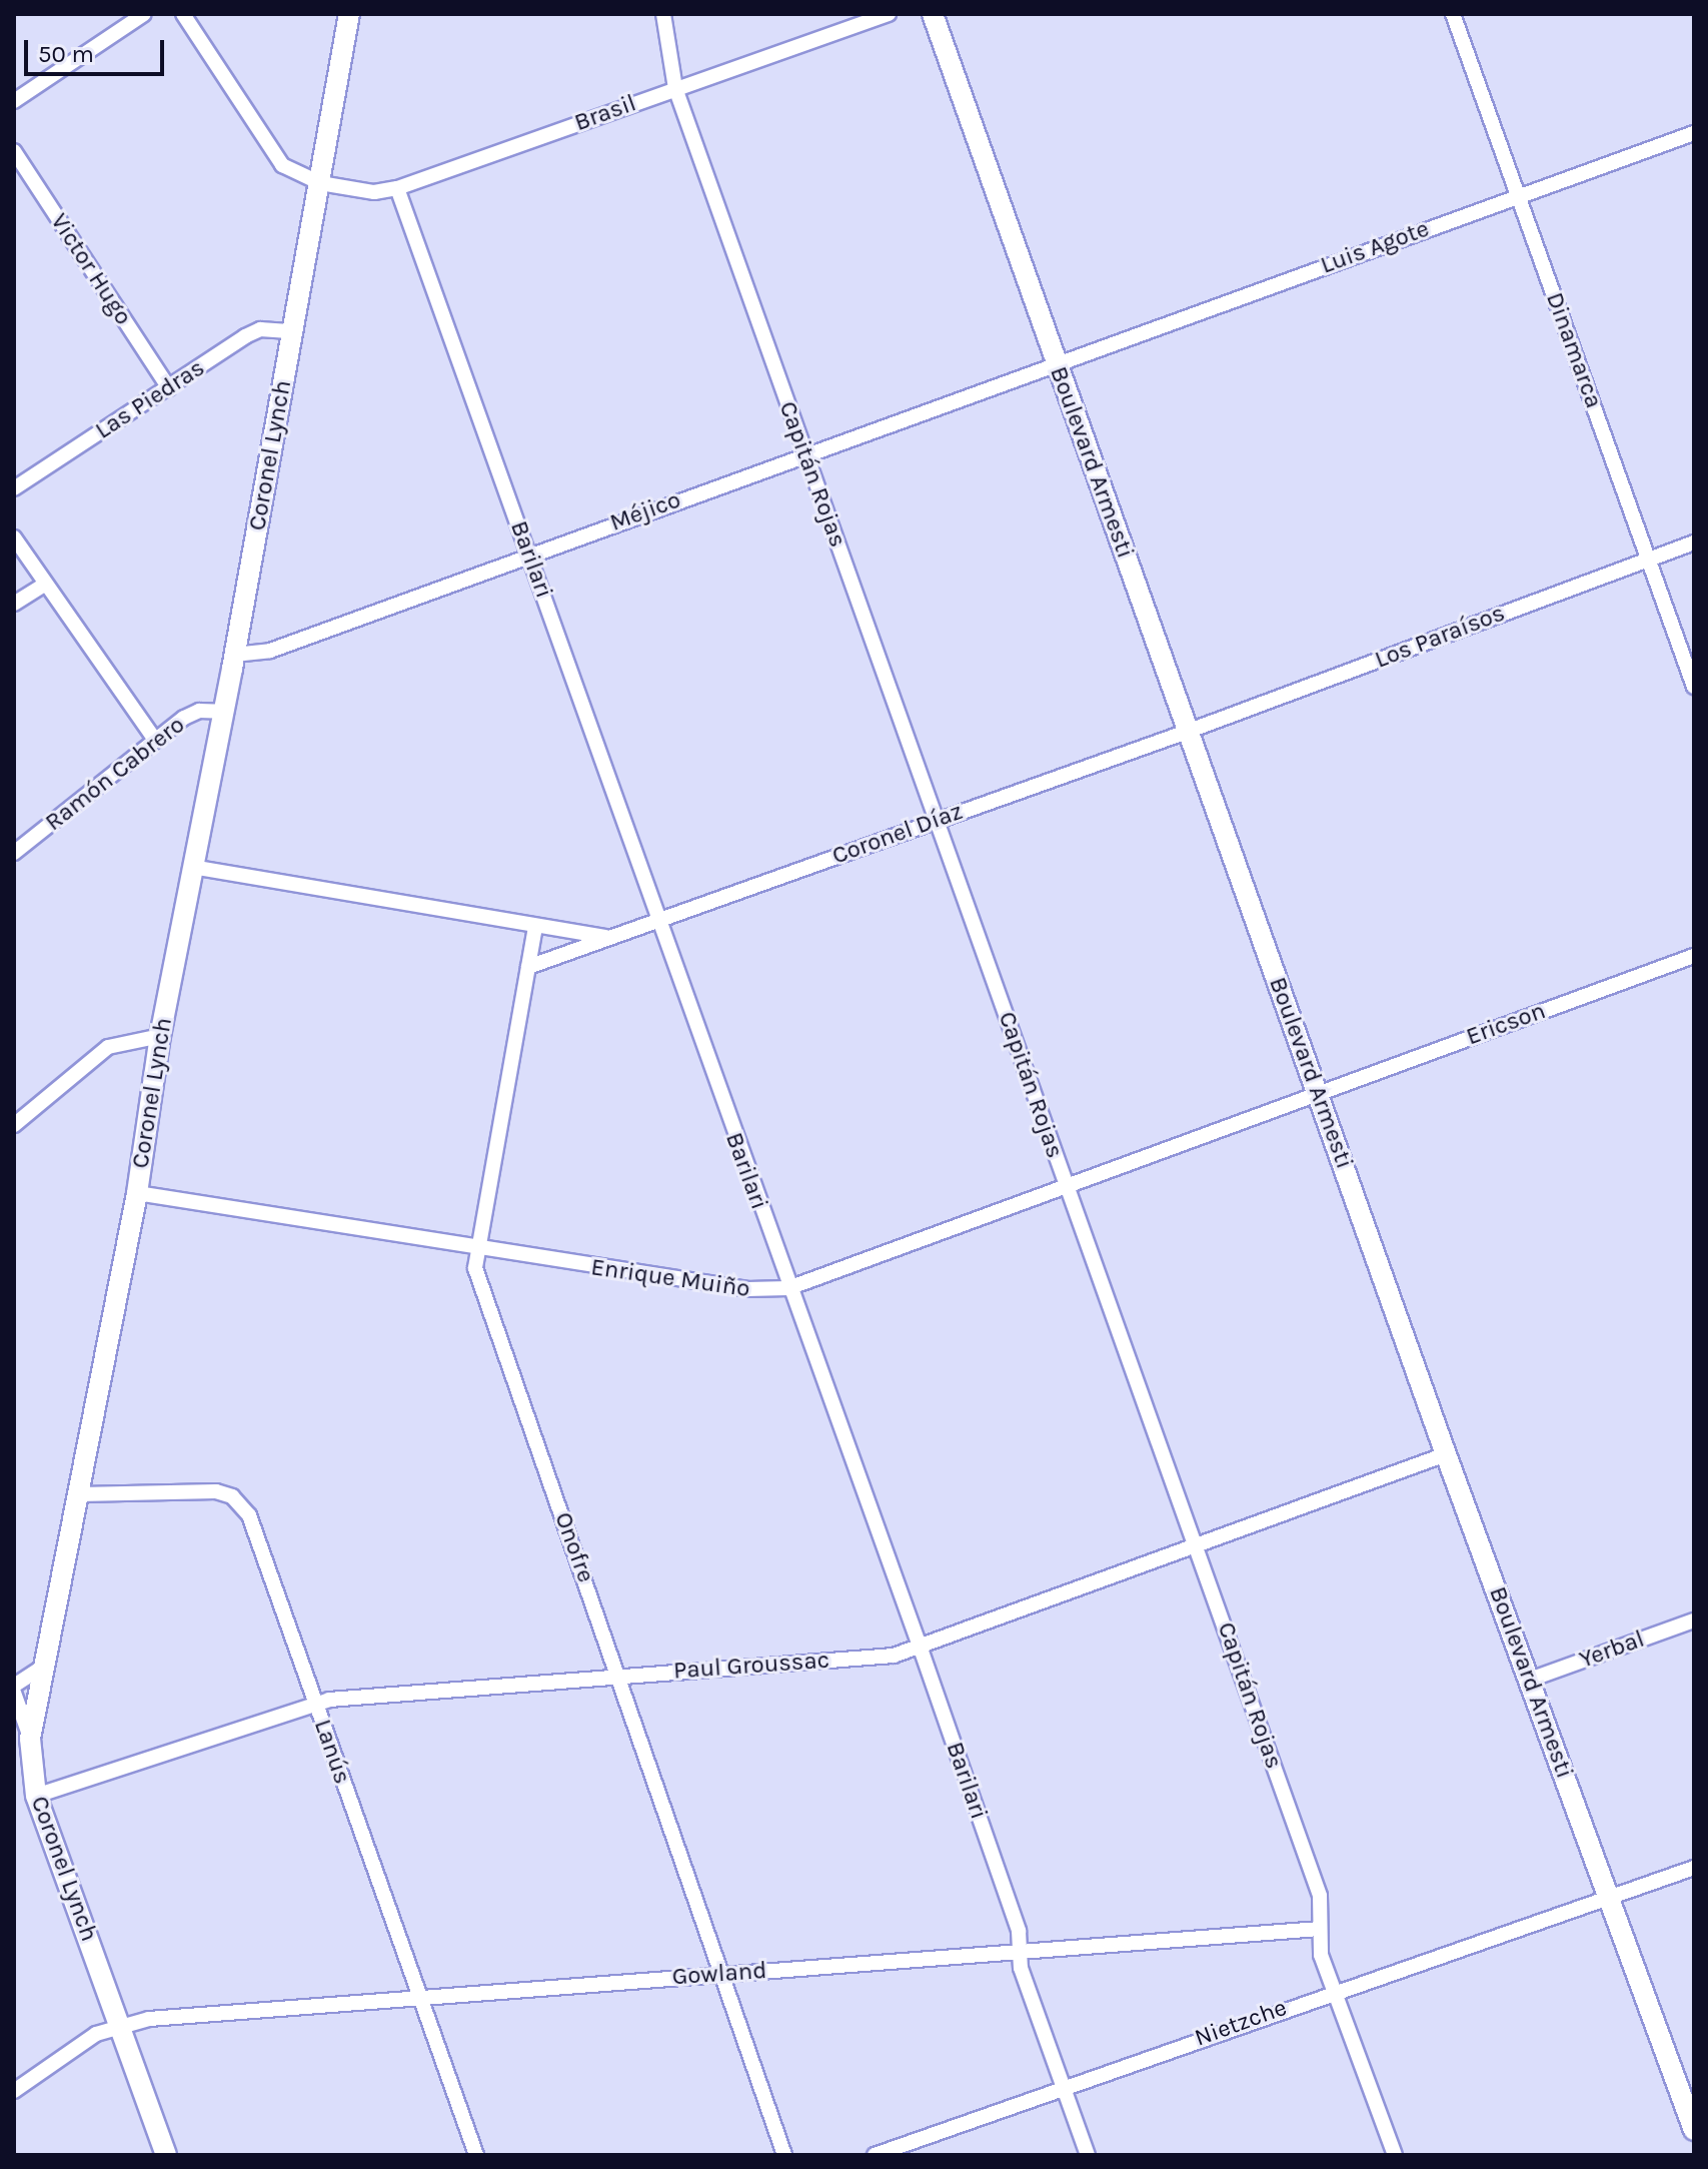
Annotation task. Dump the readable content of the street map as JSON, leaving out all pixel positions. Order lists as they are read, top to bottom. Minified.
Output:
{"streets":{"main road":["Coronel Lynch","Boulevard Armesti"],"street":["Brasil","Luis Agote","Victor Hugo","Dinamarca","Las Piedras","Capitán Rojas","Méjico","Barilari","Los Paraísos","Ramón Cabrero","Coronel Díaz","Ericson","Enrique Muiño","Onofre","Yerbal","Paul Groussac","Lanús","Gowland","Nietzche"]},"crossings":[["Brasil","Coronel Lynch"],["Brasil","Capitán Rojas"],["Brasil","Barilari"],["Luis Agote","Dinamarca"],["Luis Agote","Boulevard Armesti"],["Luis Agote","Méjico"],["Victor Hugo","Las Piedras"],["Dinamarca","Los Paraísos"],["Las Piedras","Coronel Lynch"],["Coronel Lynch","Méjico"],["Coronel Lynch","Ramón Cabrero"],["Coronel Lynch","Coronel Díaz"],["Coronel Lynch","Enrique Muiño"],["Coronel Lynch","Paul Groussac"],["Coronel Lynch","Lanús"],["Coronel Lynch","Gowland"],["Boulevard Armesti","Méjico"],["Boulevard Armesti","Los Paraísos"],["Boulevard Armesti","Coronel Díaz"],["Boulevard Armesti","Ericson"],["Boulevard Armesti","Enrique Muiño"],["Boulevard Armesti","Yerbal"],["Boulevard Armesti","Paul Groussac"],["Boulevard Armesti","Nietzche"],["Capitán Rojas","Méjico"],["Capitán Rojas","Coronel Díaz"],["Capitán Rojas","Enrique Muiño"],["Capitán Rojas","Paul Groussac"],["Capitán Rojas","Gowland"],["Capitán Rojas","Nietzche"],["Méjico","Barilari"],["Barilari","Coronel Díaz"],["Barilari","Enrique Muiño"],["Barilari","Paul Groussac"],["Barilari","Gowland"],["Barilari","Nietzche"],["Los Paraísos","Coronel Díaz"],["Coronel Díaz","Onofre"],["Ericson","Enrique Muiño"],["Enrique Muiño","Onofre"],["Onofre","Paul Groussac"],["Onofre","Gowland"],["Paul Groussac","Lanús"],["Lanús","Gowland"]],"scale_bar":"50 m"}
